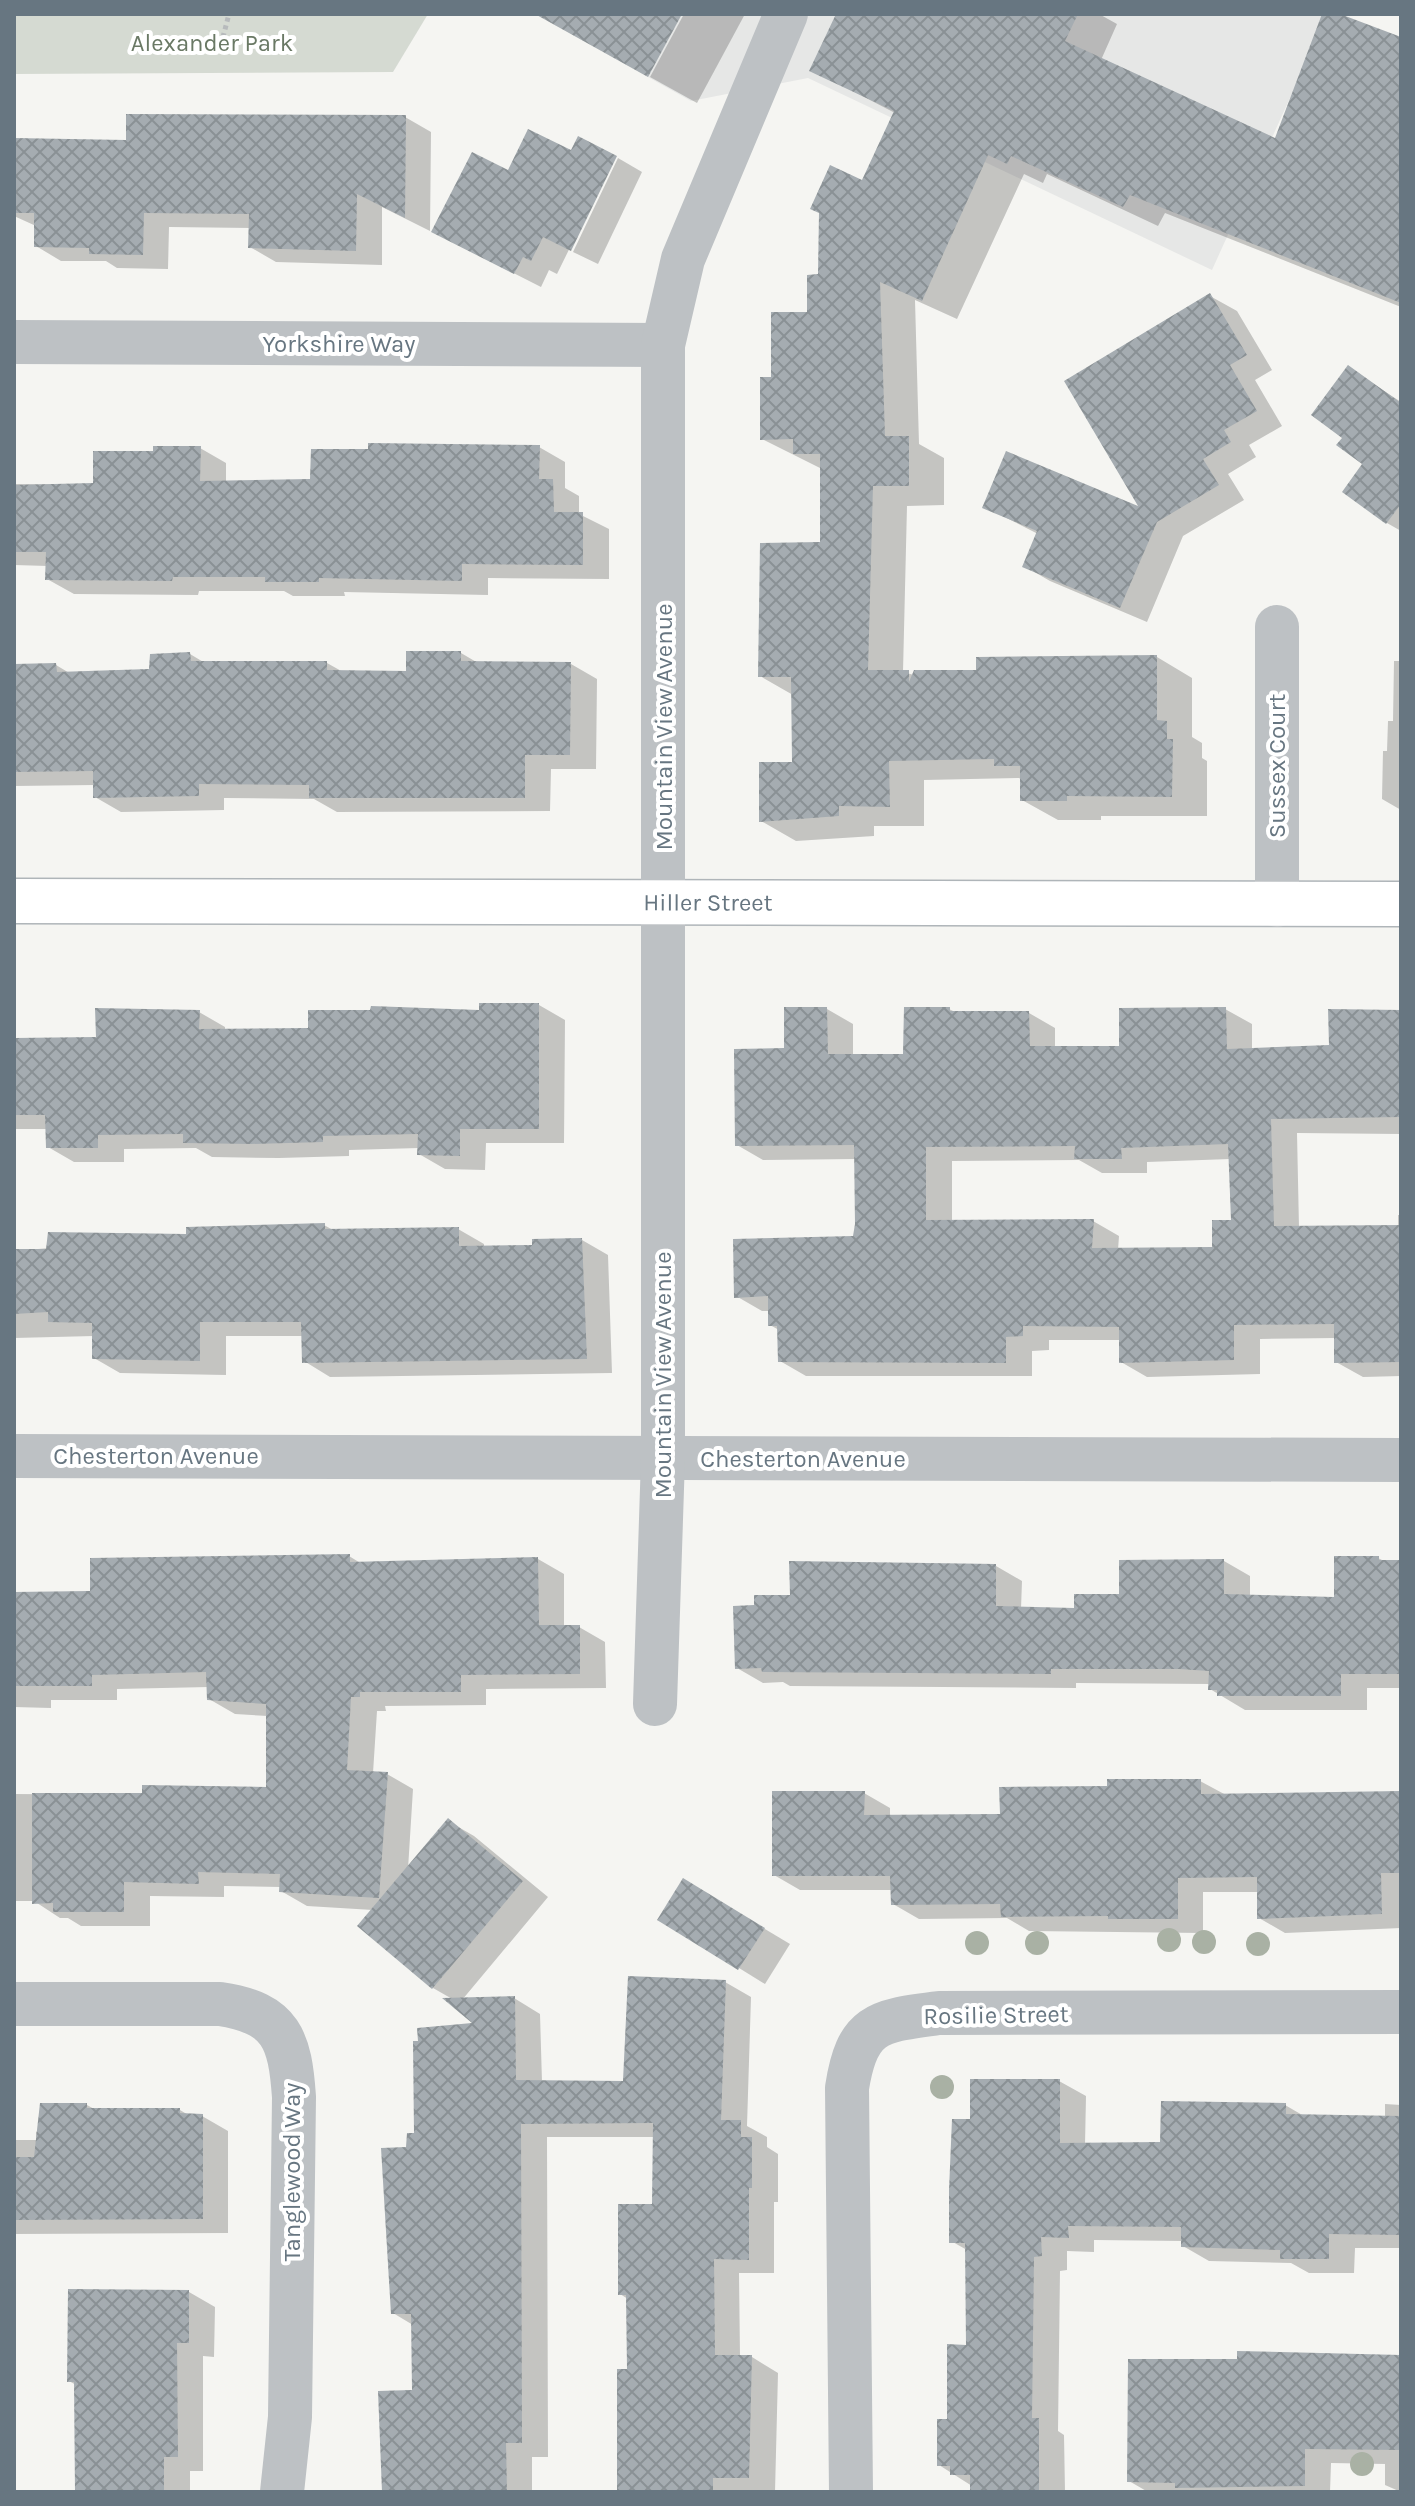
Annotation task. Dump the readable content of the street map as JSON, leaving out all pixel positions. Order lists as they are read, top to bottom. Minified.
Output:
{"streets":{"street":["Yorkshire Way","Mountain View Avenue","Sussex Court","Hiller Street","Chesterton Avenue","Rosilie Street","Tanglewood Way"]},"crossings":[["Yorkshire Way","Mountain View Avenue"],["Mountain View Avenue","Hiller Street"],["Mountain View Avenue","Chesterton Avenue"],["Sussex Court","Hiller Street"]],"parks":["Alexander Park"]}
